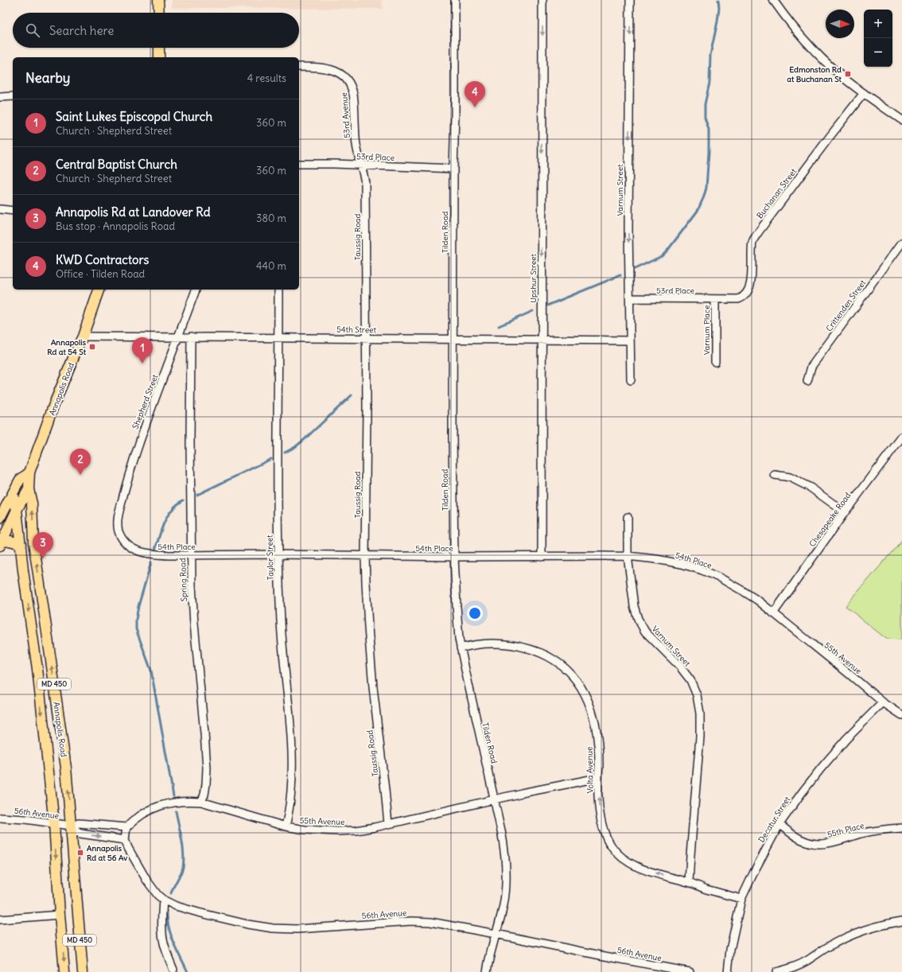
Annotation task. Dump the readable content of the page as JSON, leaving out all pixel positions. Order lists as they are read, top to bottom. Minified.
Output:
{"streets":{"main road":["Annapolis Road","MD 450"],"street":["53rd Avenue","53rd Place","Varnum Street","Buchanan Street","Tilden Road","Taussig Road","Upshur Street","Crittenden Street","54th Street","Varnum Place","Shepherd Street","Chesapeake Road","54th Place","Taylor Street","Spring Road","55th Avenue","Volta Avenue","56th Avenue","Decatur Street","55th Place"]},"crossings":[["53rd Avenue","53rd Place"],["53rd Avenue","Taussig Road"],["53rd Place","Varnum Street"],["53rd Place","Buchanan Street"],["53rd Place","Tilden Road"],["53rd Place","Taussig Road"],["53rd Place","Varnum Place"],["Varnum Street","54th Street"],["Varnum Street","54th Place"],["Varnum Street","Volta Avenue"],["Buchanan Street","Varnum Place"],["Tilden Road","54th Street"],["Tilden Road","54th Place"],["Tilden Road","55th Avenue"],["Tilden Road","Volta Avenue"],["Tilden Road","56th Avenue"],["Taussig Road","54th Street"],["Taussig Road","54th Place"],["Taussig Road","55th Avenue"],["Upshur Street","54th Street"],["Upshur Street","54th Place"],["54th Street","Annapolis Road"],["54th Street","Shepherd Street"],["54th Street","Taylor Street"],["54th Street","Spring Road"],["Annapolis Road","MD 450"],["Annapolis Road","56th Avenue"],["Shepherd Street","54th Place"],["Chesapeake Road","54th Place"],["Chesapeake Road","55th Avenue"],["54th Place","Taylor Street"],["54th Place","Spring Road"],["54th Place","55th Avenue"],["Taylor Street","55th Avenue"],["Spring Road","55th Avenue"],["55th Avenue","Volta Avenue"],["55th Avenue","Decatur Street"],["Volta Avenue","Decatur Street"],["Decatur Street","55th Place"]],"one_way":["Varnum Street","Upshur Street"],"places":{"transit":["Edmonston Rd at Buchanan St","Annapolis Rd at 54 St","Annapolis Rd at 56 Av"]},"north":"right","page":{"map_buttons":["+","−"],"search":"Search here","heading":["Nearby","4 results"],"pins":["4","1","2","3"],"list":[{"mark":"1","name":"Saint Lukes Episcopal Church","note":"Church · Shepherd Street","value":"360 m"},{"mark":"2","name":"Central Baptist Church","note":"Church · Shepherd Street","value":"360 m"},{"mark":"3","name":"Annapolis Rd at Landover Rd","note":"Bus stop · Annapolis Road","value":"380 m"},{"mark":"4","name":"KWD Contractors","note":"Office · Tilden Road","value":"440 m"}]}}
